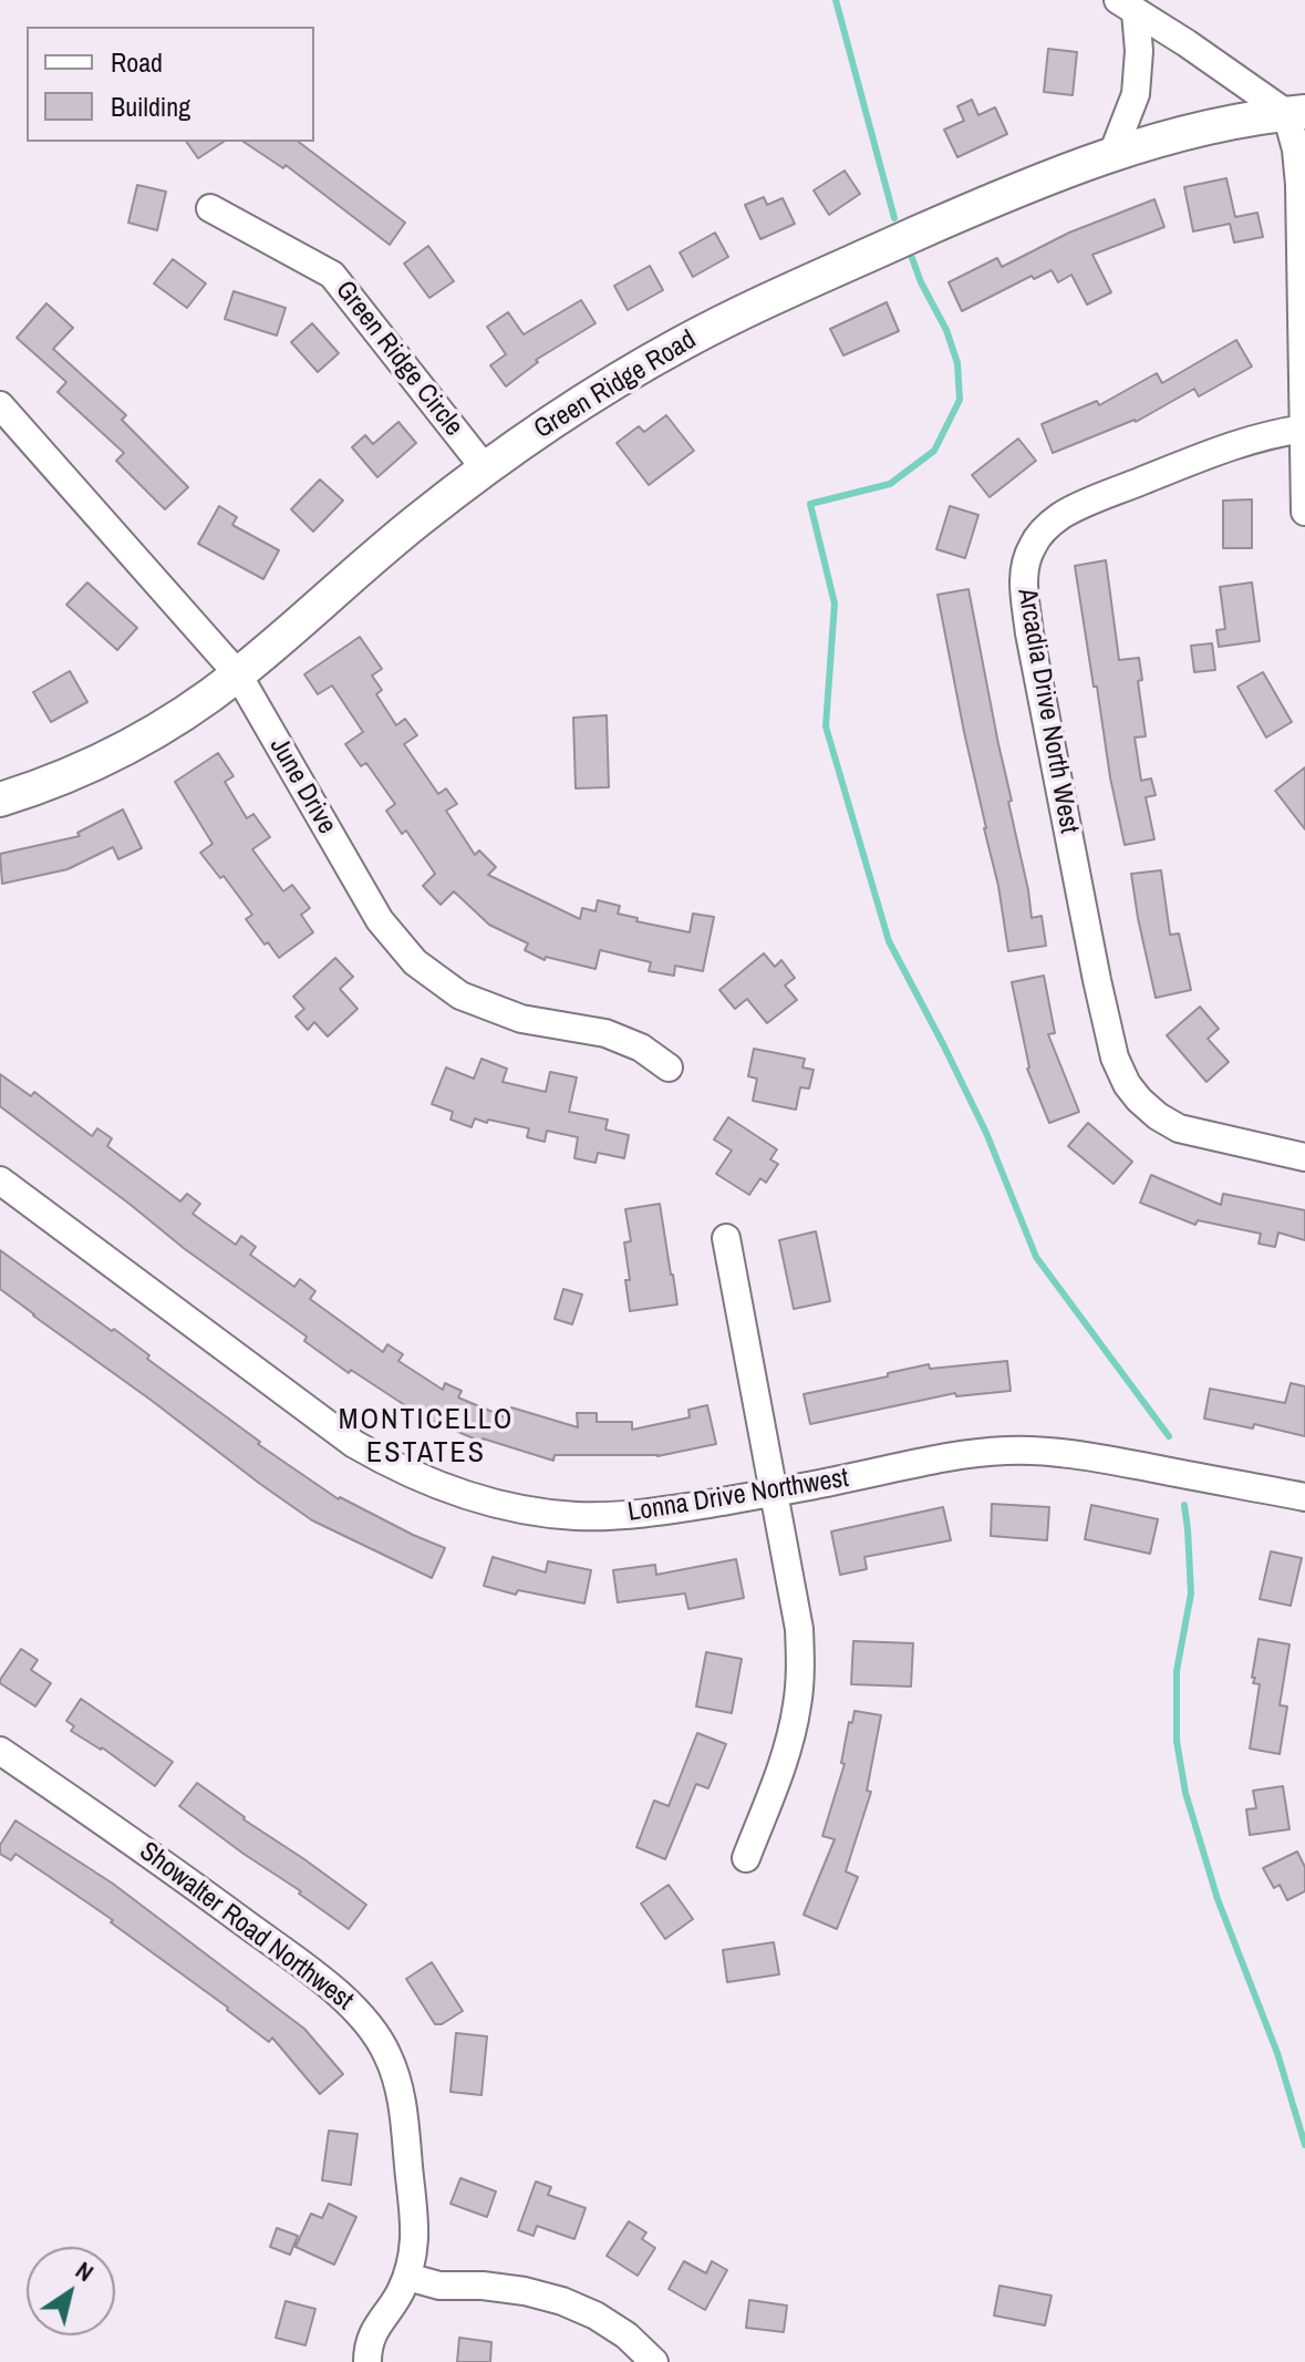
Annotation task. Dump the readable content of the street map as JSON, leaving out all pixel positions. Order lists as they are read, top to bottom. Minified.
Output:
{"streets":{"street":["Green Ridge Circle","Green Ridge Road","Arcadia Drive North West","June Drive","Lonna Drive Northwest","Showalter Road Northwest"]},"crossings":[["Green Ridge Circle","Green Ridge Road"],["Green Ridge Road","June Drive"]],"districts":["MONTICELLO ESTATES"],"legend":["Road","Building"],"north":"top right"}
